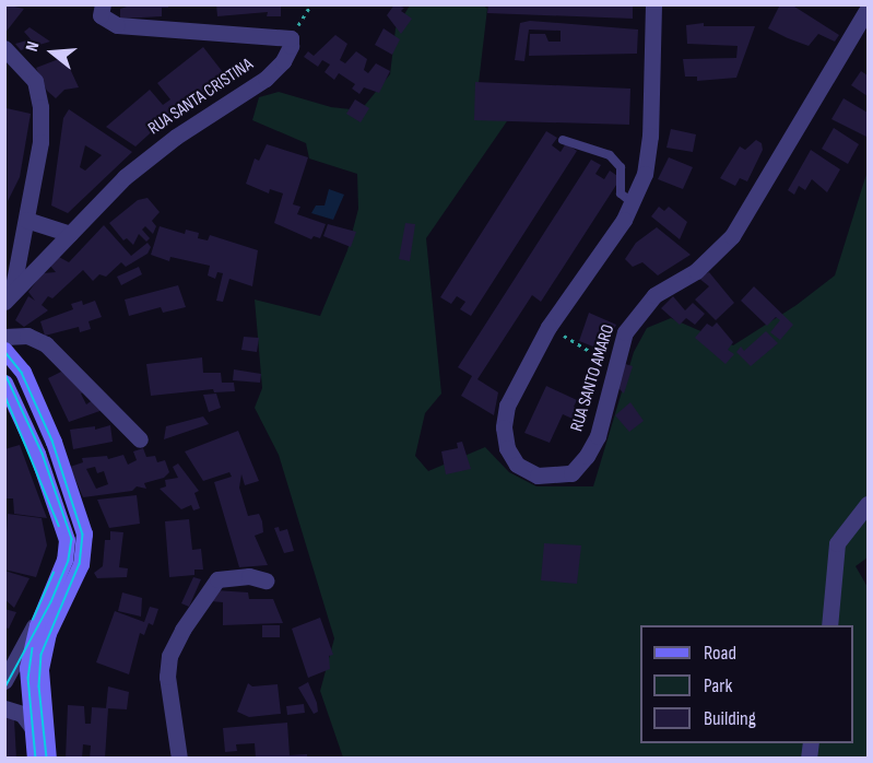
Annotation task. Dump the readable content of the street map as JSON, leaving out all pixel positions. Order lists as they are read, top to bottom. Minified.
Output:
{"streets":{"street":["RUA SANTA CRISTINA","RUA SANTO AMARO"]},"legend":["Road","Park","Building"],"north":"left"}
